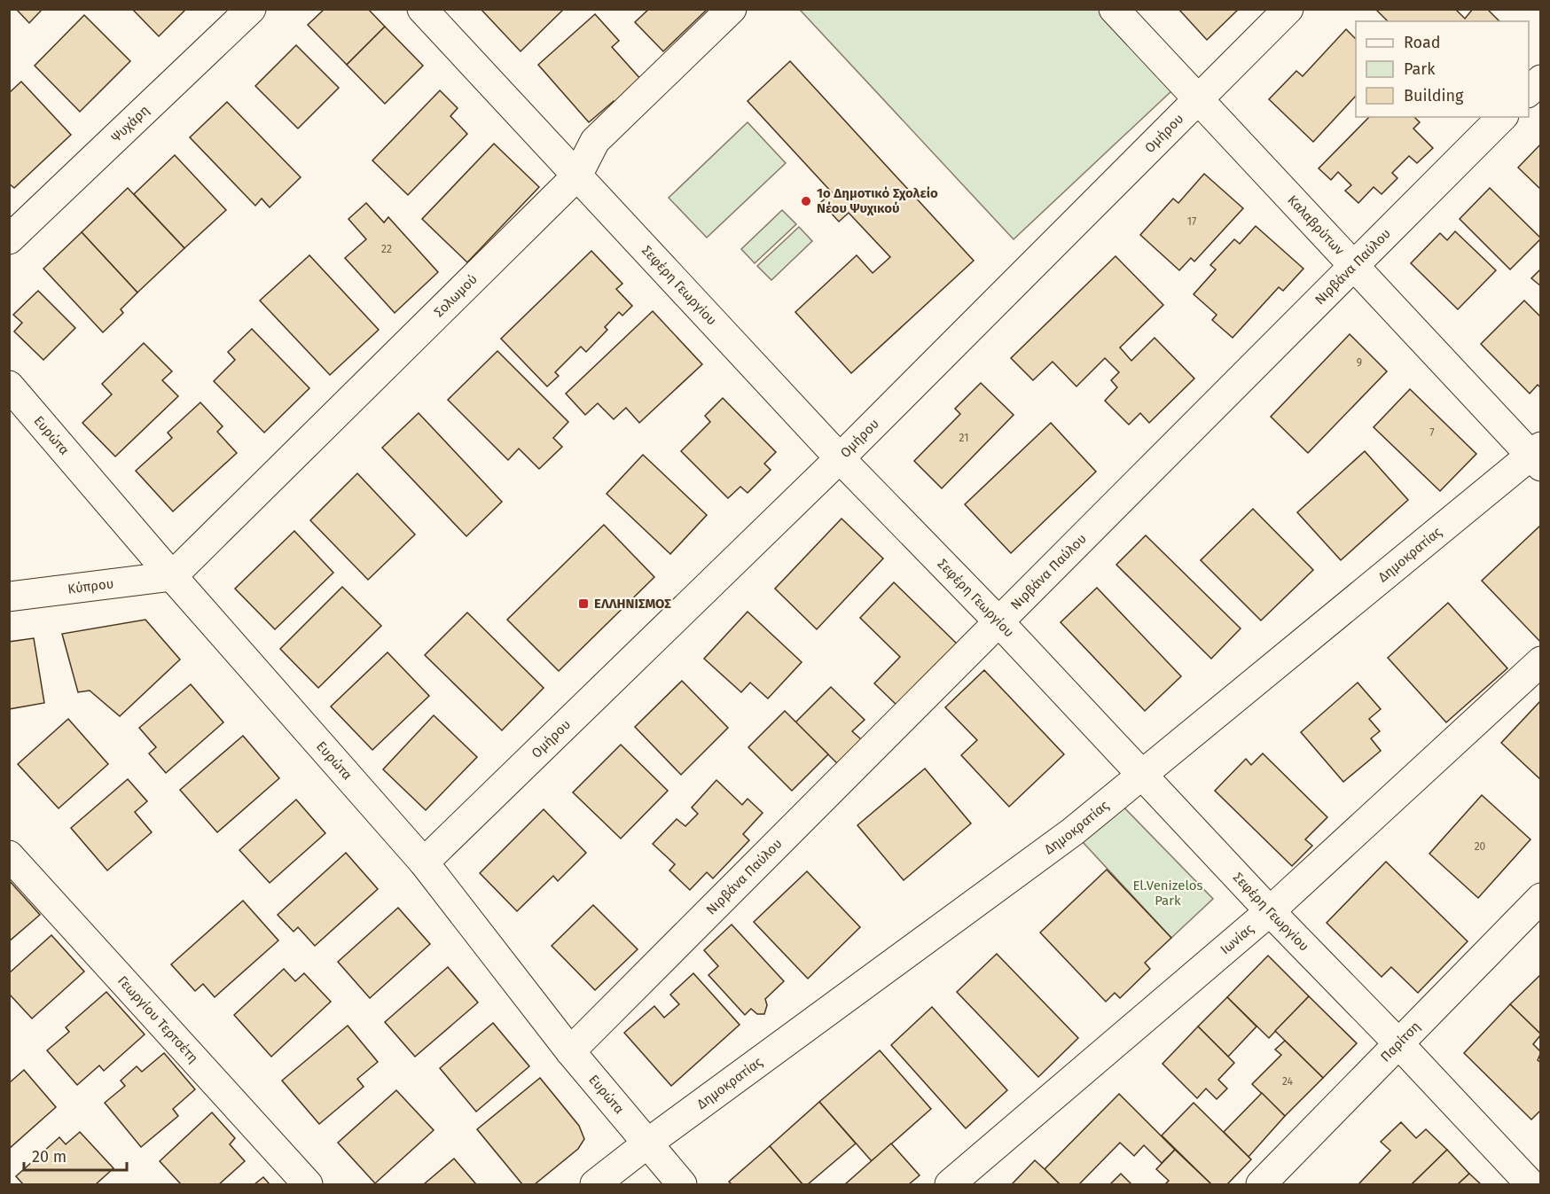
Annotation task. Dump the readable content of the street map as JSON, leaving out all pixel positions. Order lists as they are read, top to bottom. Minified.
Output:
{"streets":{"street":["Ψυχάρη","Ομήρου","Καλαβρύτων","Νιρβάνα Παύλου","Σεφέρη Γεωργίου","Σολωμού","Ευρώτα","Δημοκρατίας","Κύπρου","Ιωνίας","Γεωργίου Τερτσέτη","Παρίτση"]},"crossings":[["Ομήρου","Καλαβρύτων"],["Ομήρου","Σεφέρη Γεωργίου"],["Ομήρου","Ευρώτα"],["Καλαβρύτων","Νιρβάνα Παύλου"],["Καλαβρύτων","Δημοκρατίας"],["Νιρβάνα Παύλου","Σεφέρη Γεωργίου"],["Νιρβάνα Παύλου","Ευρώτα"],["Σεφέρη Γεωργίου","Σολωμού"],["Σεφέρη Γεωργίου","Δημοκρατίας"],["Σεφέρη Γεωργίου","Ιωνίας"],["Σεφέρη Γεωργίου","Παρίτση"],["Σολωμού","Ευρώτα"],["Σολωμού","Κύπρου"],["Ευρώτα","Δημοκρατίας"],["Ευρώτα","Κύπρου"]],"parks":["El.Venizelos Park"],"places":{"other":["1ο Δημοτικό Σχολείο Νέου Ψυχικού"],"transit":["ΕΛΛΗΝΙΣΜΟΣ"]},"house_numbers":["17","22","9","7","21","20","24"],"legend":["Road","Park","Building"],"scale_bar":"20 m"}
